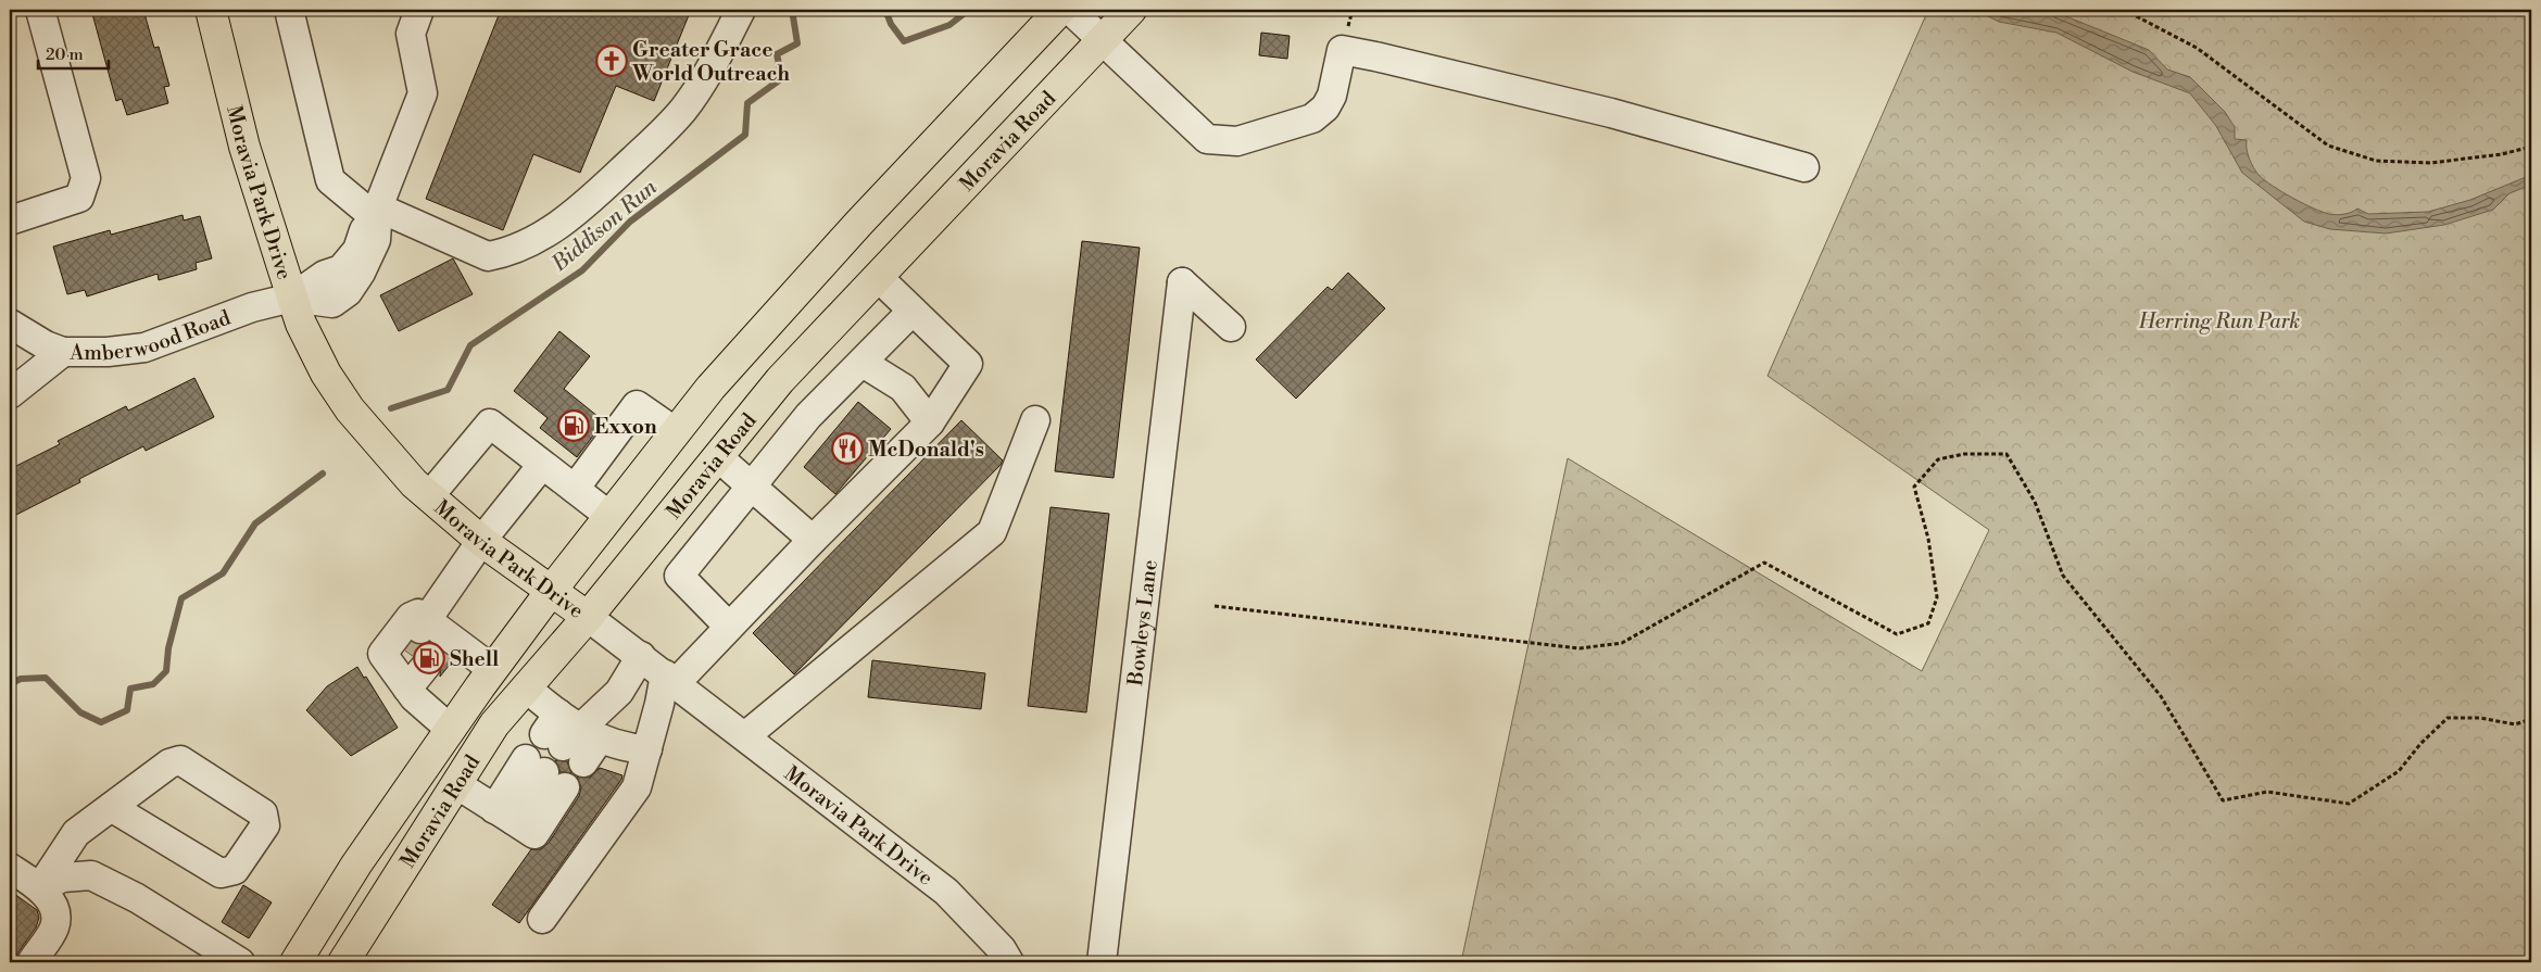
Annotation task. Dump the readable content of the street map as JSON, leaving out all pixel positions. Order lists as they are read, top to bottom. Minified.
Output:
{"streets":{"main road":["Moravia Road","Moravia Park Drive"],"street":["Amberwood Road","Bowleys Lane"]},"crossings":[["Moravia Road","Moravia Park Drive"],["Moravia Park Drive","Amberwood Road"]],"water":["Biddison Run"],"parks":["Herring Run Park"],"places":{"church":["Greater Grace World Outreach"],"fuel station":["Exxon","Shell"],"restaurant":["McDonald's"]},"scale_bar":"20 m"}
